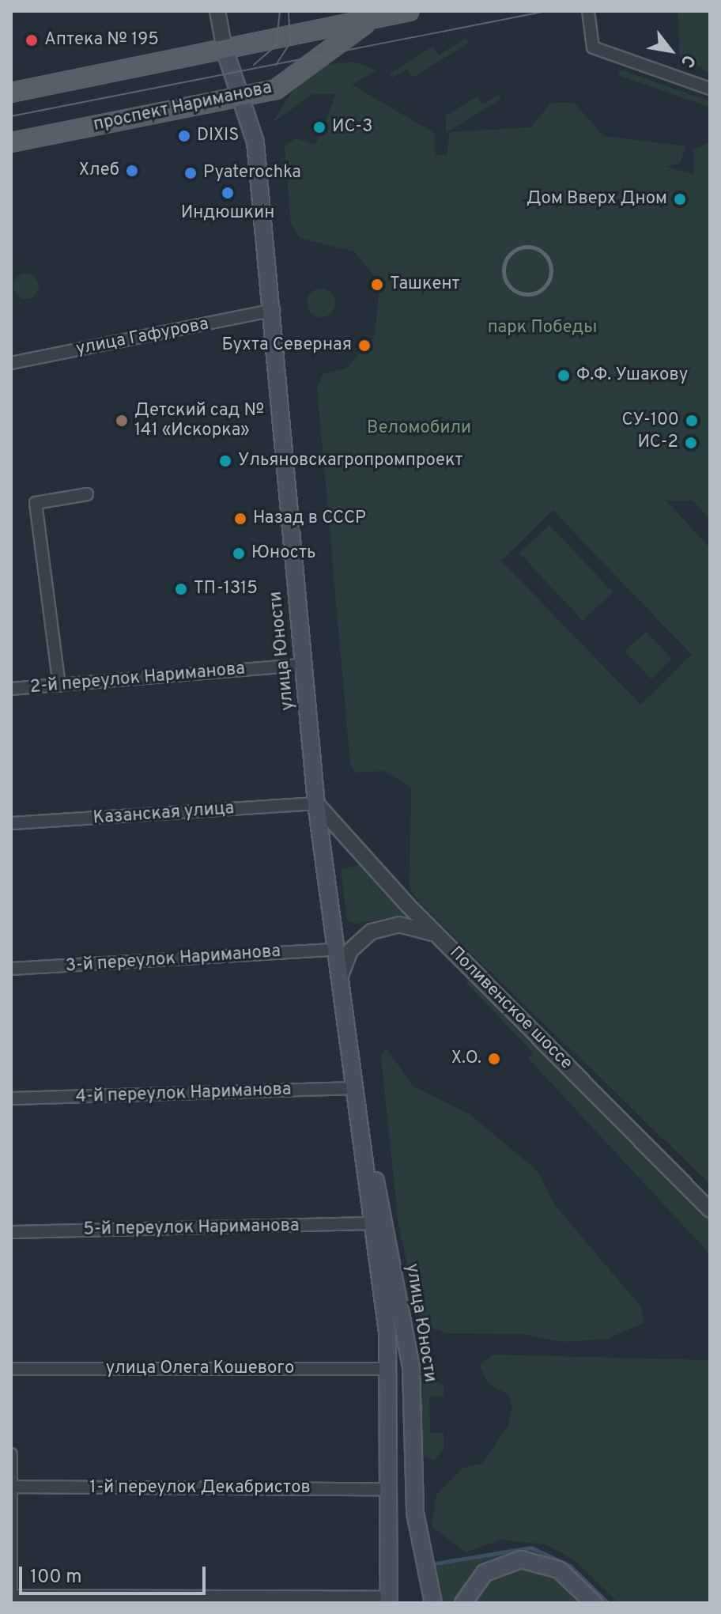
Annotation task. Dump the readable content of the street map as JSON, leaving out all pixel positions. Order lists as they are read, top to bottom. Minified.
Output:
{"streets":{"main road":["проспект Нариманова","улица Юности"],"street":["улица Гафурова","2-й переулок Нариманова","Казанская улица","3-й переулок Нариманова","Поливенское шоссе","4-й переулок Нариманова","5-й переулок Нариманова","улица Олега Кошевого","1-й переулок Декабристов"]},"crossings":[["проспект Нариманова","улица Юности"],["улица Гафурова","улица Юности"],["улица Юности","2-й переулок Нариманова"],["улица Юности","Казанская улица"],["улица Юности","3-й переулок Нариманова"],["улица Юности","Поливенское шоссе"],["улица Юности","4-й переулок Нариманова"],["улица Юности","5-й переулок Нариманова"],["улица Юности","улица Олега Кошевого"],["улица Юности","1-й переулок Декабристов"],["Казанская улица","Поливенское шоссе"]],"parks":["парк Победы","Веломобили"],"places":["Аптека № 195","ИС-3","DIXIS","Хлеб","Pyaterochka","Индюшкин","Дом Вверх Дном","Ташкент","Бухта Северная","Ф.Ф. Ушакову","Детский сад № 141 «Искорка»","СУ-100","ИС-2","Ульяновскагропромпроект","Назад в СССР","Юность","ТП-1315","Х.О."],"scale_bar":"100 m","north":"bottom right"}
